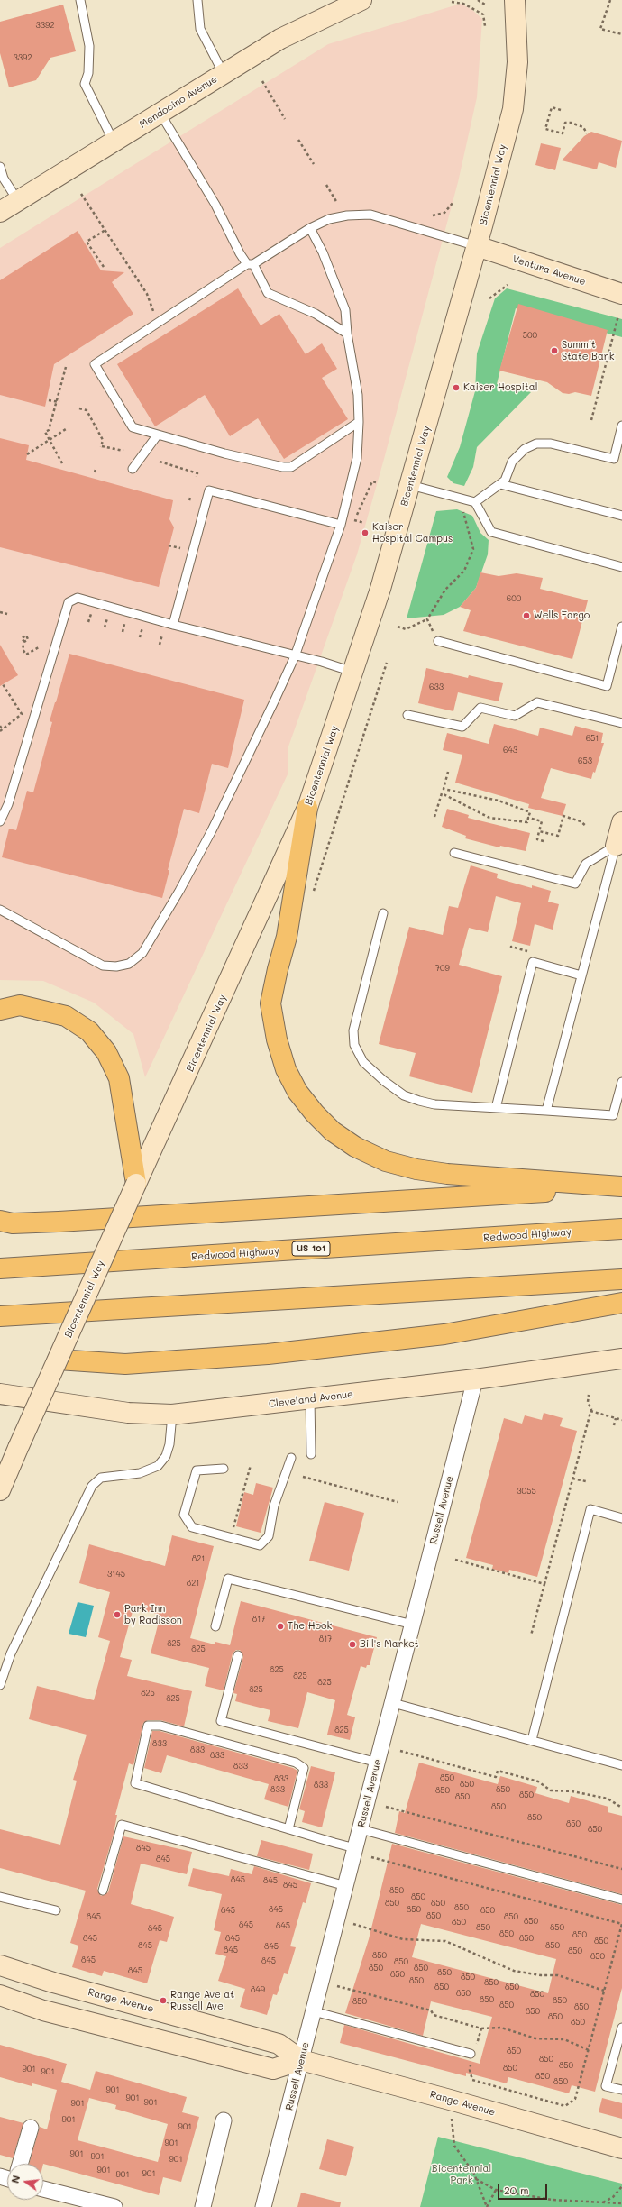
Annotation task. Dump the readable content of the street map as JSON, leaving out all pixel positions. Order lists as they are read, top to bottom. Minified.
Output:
{"streets":{"highway":["Redwood Highway","US 101"],"main road":["Mendocino Avenue","Bicentennial Way","Ventura Avenue","Cleveland Avenue","Range Avenue"],"street":["Russell Avenue"]},"crossings":[["Bicentennial Way","Ventura Avenue"],["Cleveland Avenue","Russell Avenue"],["Russell Avenue","Range Avenue"]],"parks":["Bicentennial Park"],"places":["Summit State Bank","Kaiser Hospital","Kaiser Hospital Campus","Wells Fargo","Park Inn by Radisson","The Hook","Bill's Market","Range Ave at Russell Ave"],"house_numbers":["3392","3392","500","600","633","651","643","653","709","3055","821","3145","821","817","817","825","825","825","825","825","825","825","825","825","833","833","833","833","850","833","850","833","833","850","850","850","850","850","850","850","850","845","845","845","845","845","850","850","850","850","850","845","850","845","850","850","845","850","850","850","845","845","850","850","845","850","850","845","845","850","850","845","850","845","845","850","850","850","845","845","850","850","850","845","850","850","850","850","850","850","850","849","850","850","850","850","850","850","850","850","850","850","850","850","850","850","901","901","850","850","901","901","901","901","901","901","901","901","901","901","901","901","901"],"scale_bar":"20 m","north":"left"}
